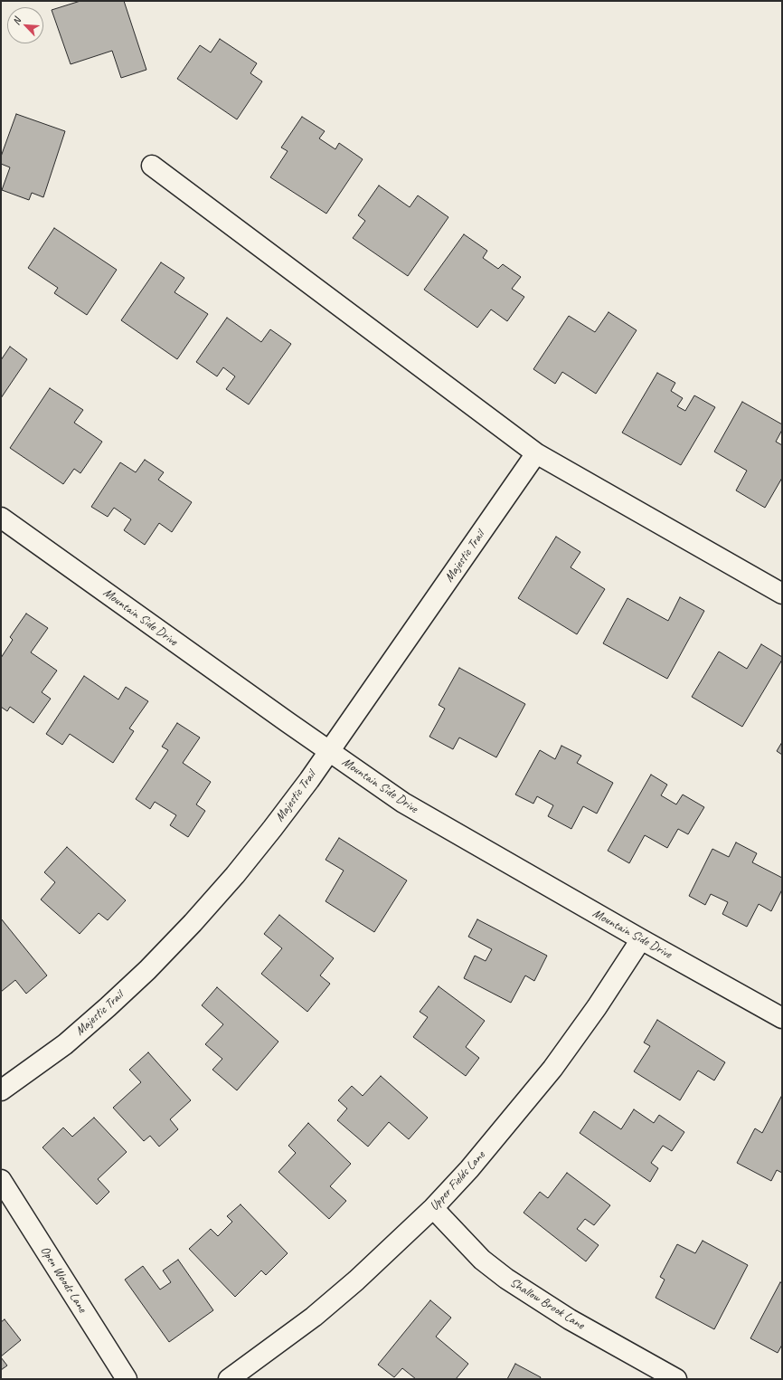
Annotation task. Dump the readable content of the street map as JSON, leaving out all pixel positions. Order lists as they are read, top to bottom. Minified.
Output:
{"streets":{"street":["Majestic Trail","Mountain Side Drive","Upper Fields Lane","Open Woods Lane","Shallow Brook Lane"]},"crossings":[["Majestic Trail","Mountain Side Drive"],["Mountain Side Drive","Upper Fields Lane"],["Upper Fields Lane","Shallow Brook Lane"]],"north":"top left"}
